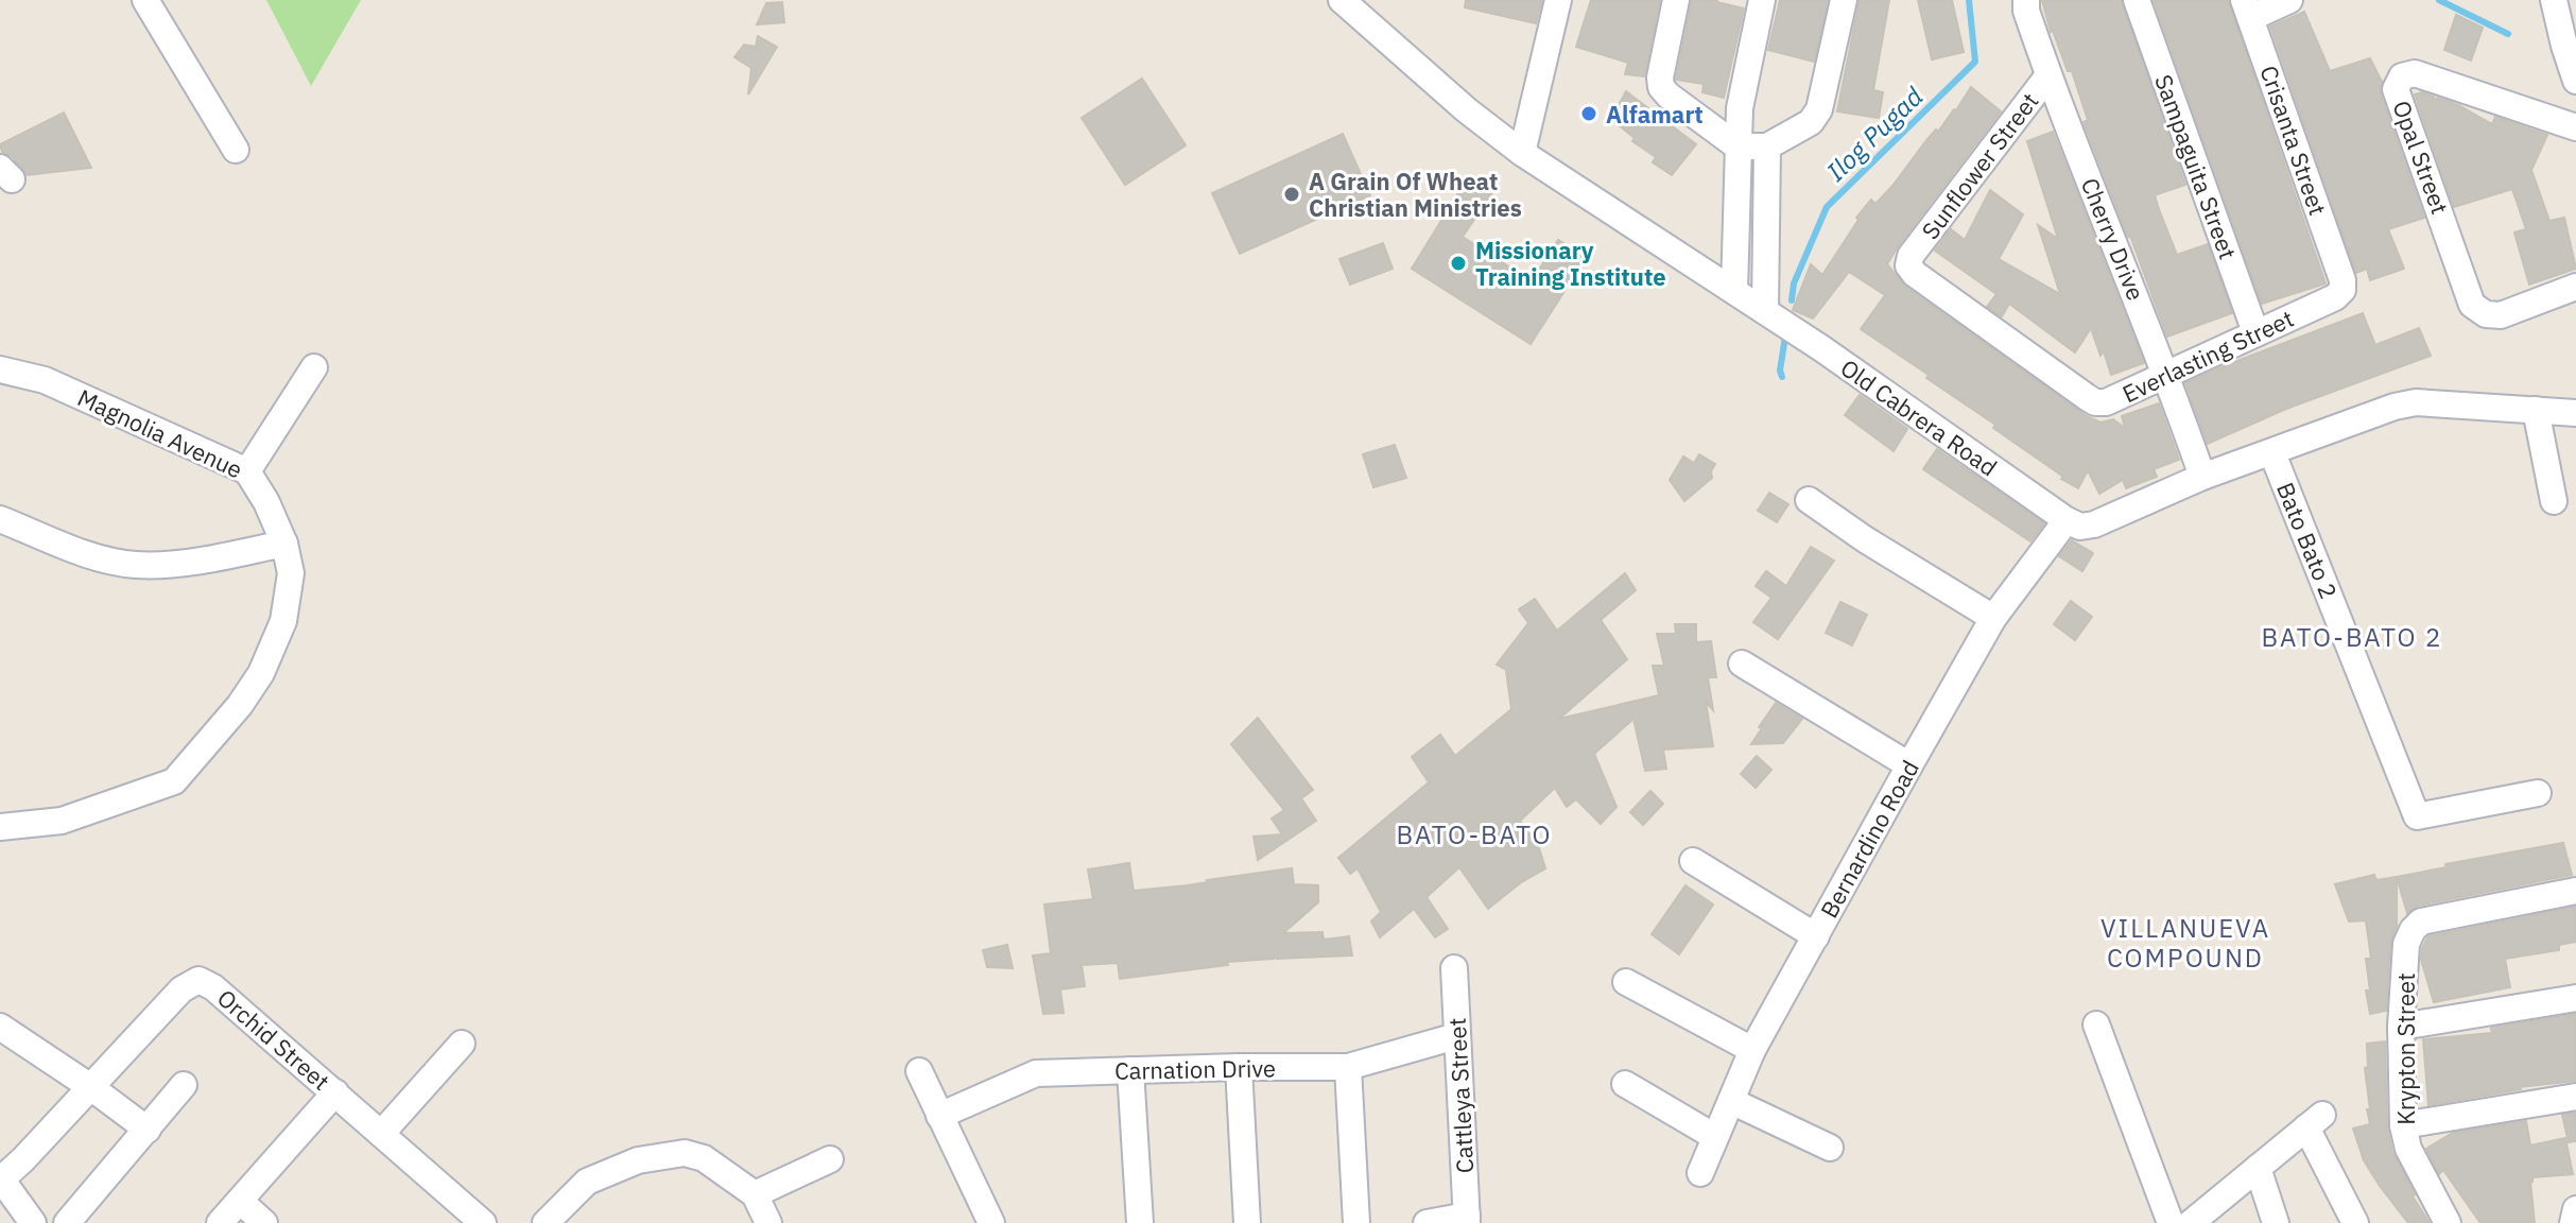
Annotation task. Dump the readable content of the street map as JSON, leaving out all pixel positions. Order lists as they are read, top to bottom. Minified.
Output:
{"streets":{"street":["Crisanta Street","Opal Street","Sunflower Street","Sampaguita Street","Cherry Drive","Everlasting Street","Old Cabrera Road","Magnolia Avenue","Bato Bato 2","Bernardino Road","Orchid Street","Krypton Street","Carnation Drive","Cattleya Street"]},"crossings":[["Crisanta Street","Everlasting Street"],["Sunflower Street","Cherry Drive"],["Sunflower Street","Everlasting Street"],["Sampaguita Street","Everlasting Street"],["Cherry Drive","Everlasting Street"],["Old Cabrera Road","Bernardino Road"],["Carnation Drive","Cattleya Street"]],"districts":["BATO-BATO 2","BATO-BATO","VILLANUEVA COMPOUND"],"water":["Ilog Pugad"],"places":["Alfamart","A Grain Of Wheat Christian Ministries","Missionary Training Institute"]}
